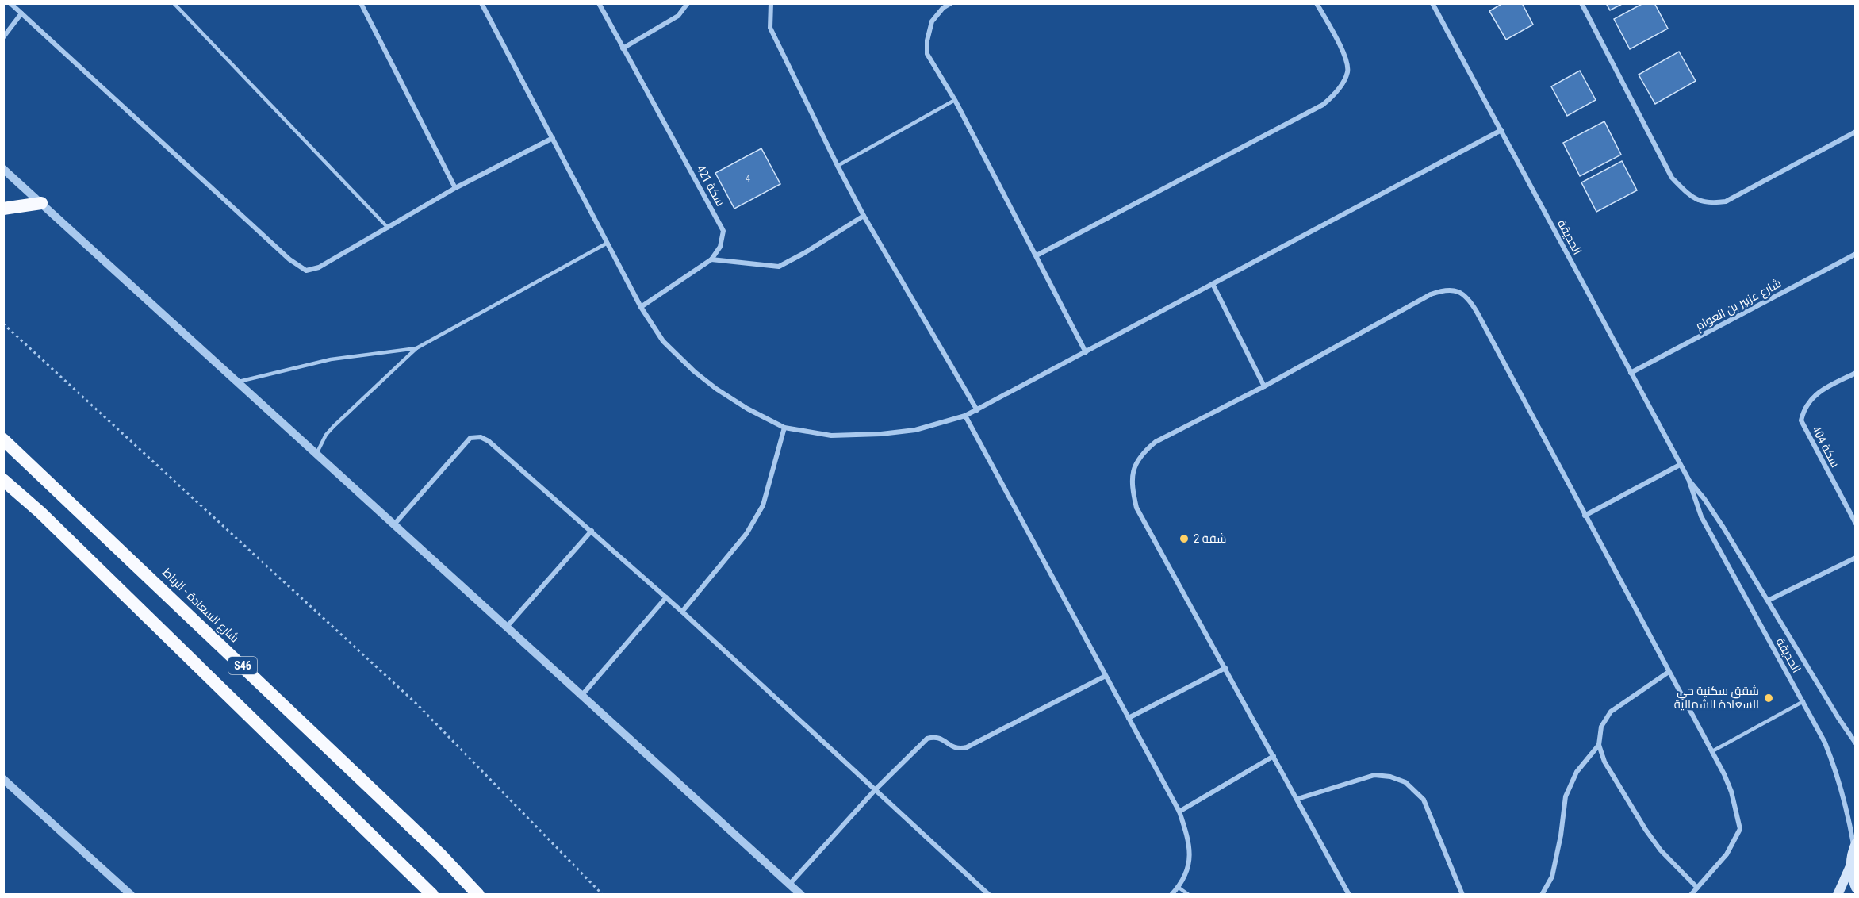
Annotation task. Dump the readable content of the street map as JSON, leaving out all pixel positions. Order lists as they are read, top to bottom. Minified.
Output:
{"streets":{"highway":["شارع السعادة - الرباط","S46"],"street":["سكة 421","الحديقة","شارع عزبير بن العوام","سكة 404"]},"crossings":[["الحديقة","شارع عزبير بن العوام"]],"places":["شقة 2","شقق سكنية حي السعادة الشمالية"],"house_numbers":["4"]}
